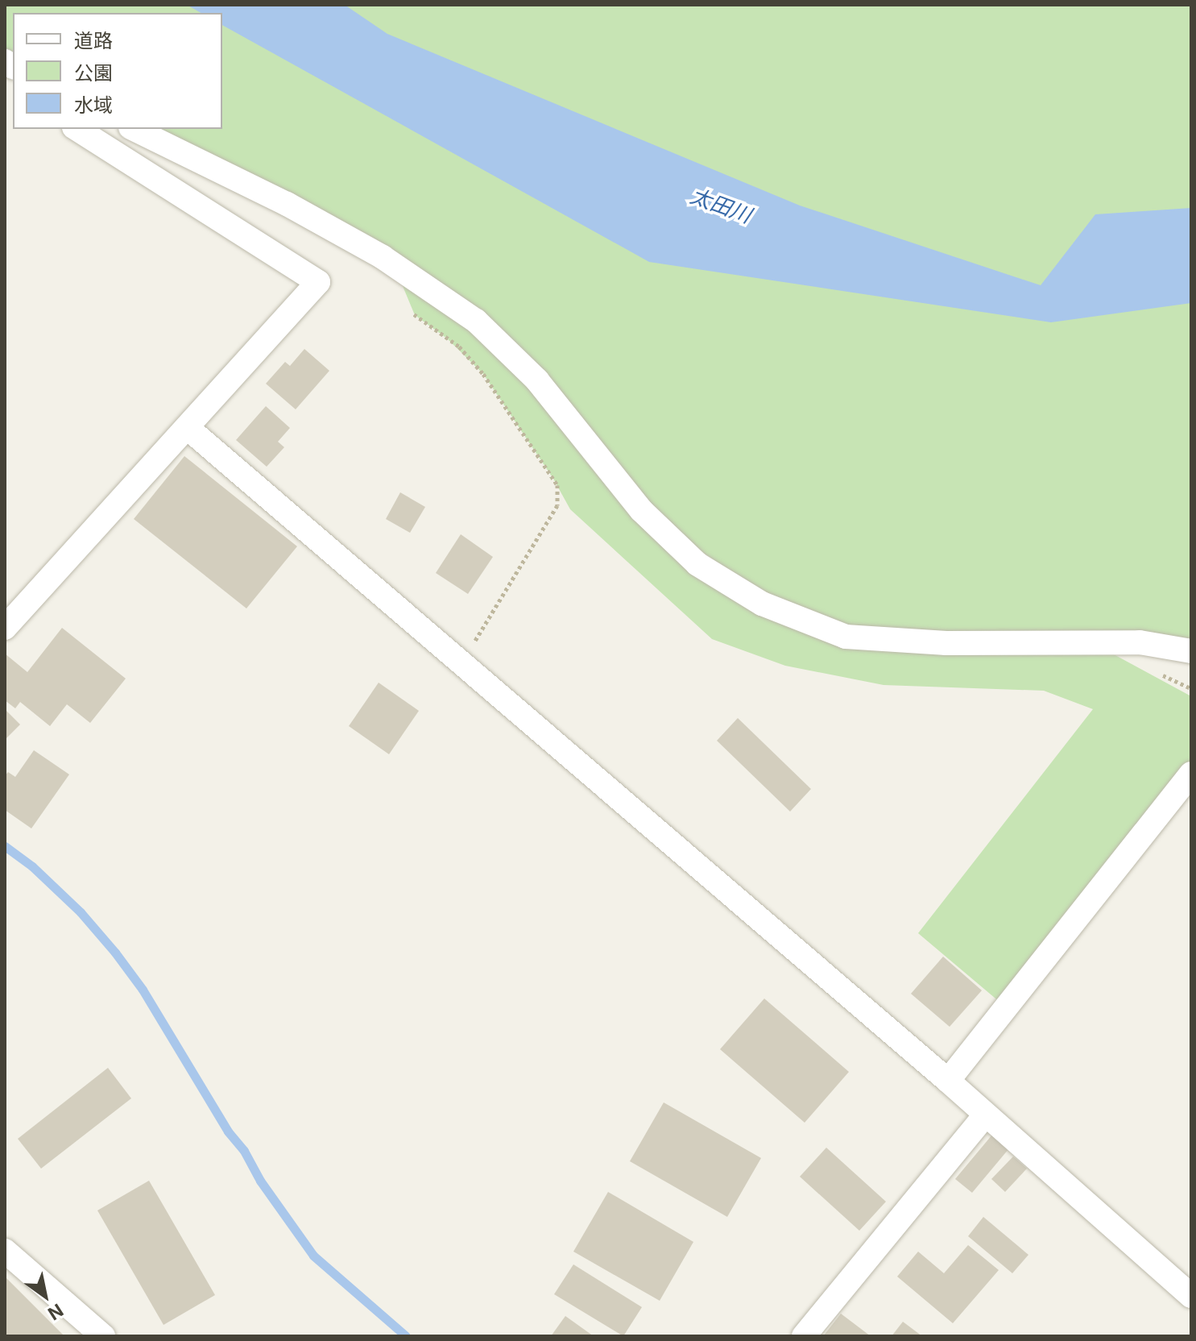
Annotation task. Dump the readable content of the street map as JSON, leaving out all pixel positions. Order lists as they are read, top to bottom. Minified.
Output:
{"water":["太田川"],"legend":["道路","公園","水域"],"north":"bottom right"}
